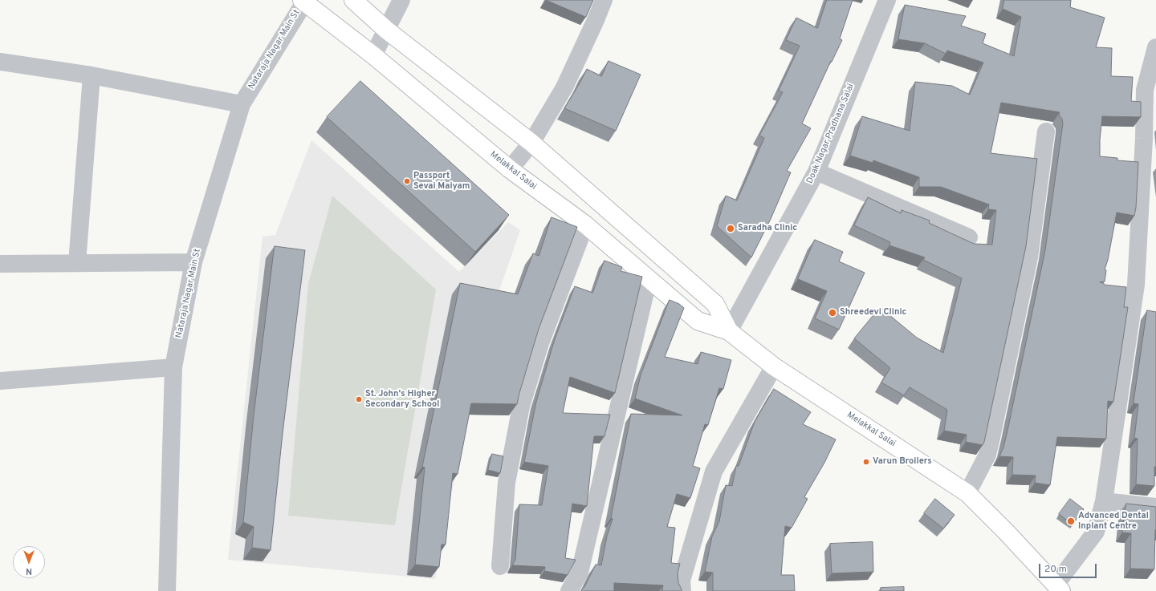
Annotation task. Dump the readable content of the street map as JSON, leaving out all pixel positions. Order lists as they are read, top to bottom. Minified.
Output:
{"streets":{"main road":["Melakkal Salai"],"street":["Nataraja Nagar Main St","Doak Nagar Pradhana Salai"]},"crossings":[["Nataraja Nagar Main St","Melakkal Salai"],["Doak Nagar Pradhana Salai","Melakkal Salai"]],"places":["Passport Sevai Maiyam","Saradha Clinic","Shreedevi Clinic","St. John's Higher Secondary School","Varun Broilers","Advanced Dental Inplant Centre"],"scale_bar":"20 m","north":"bottom"}
